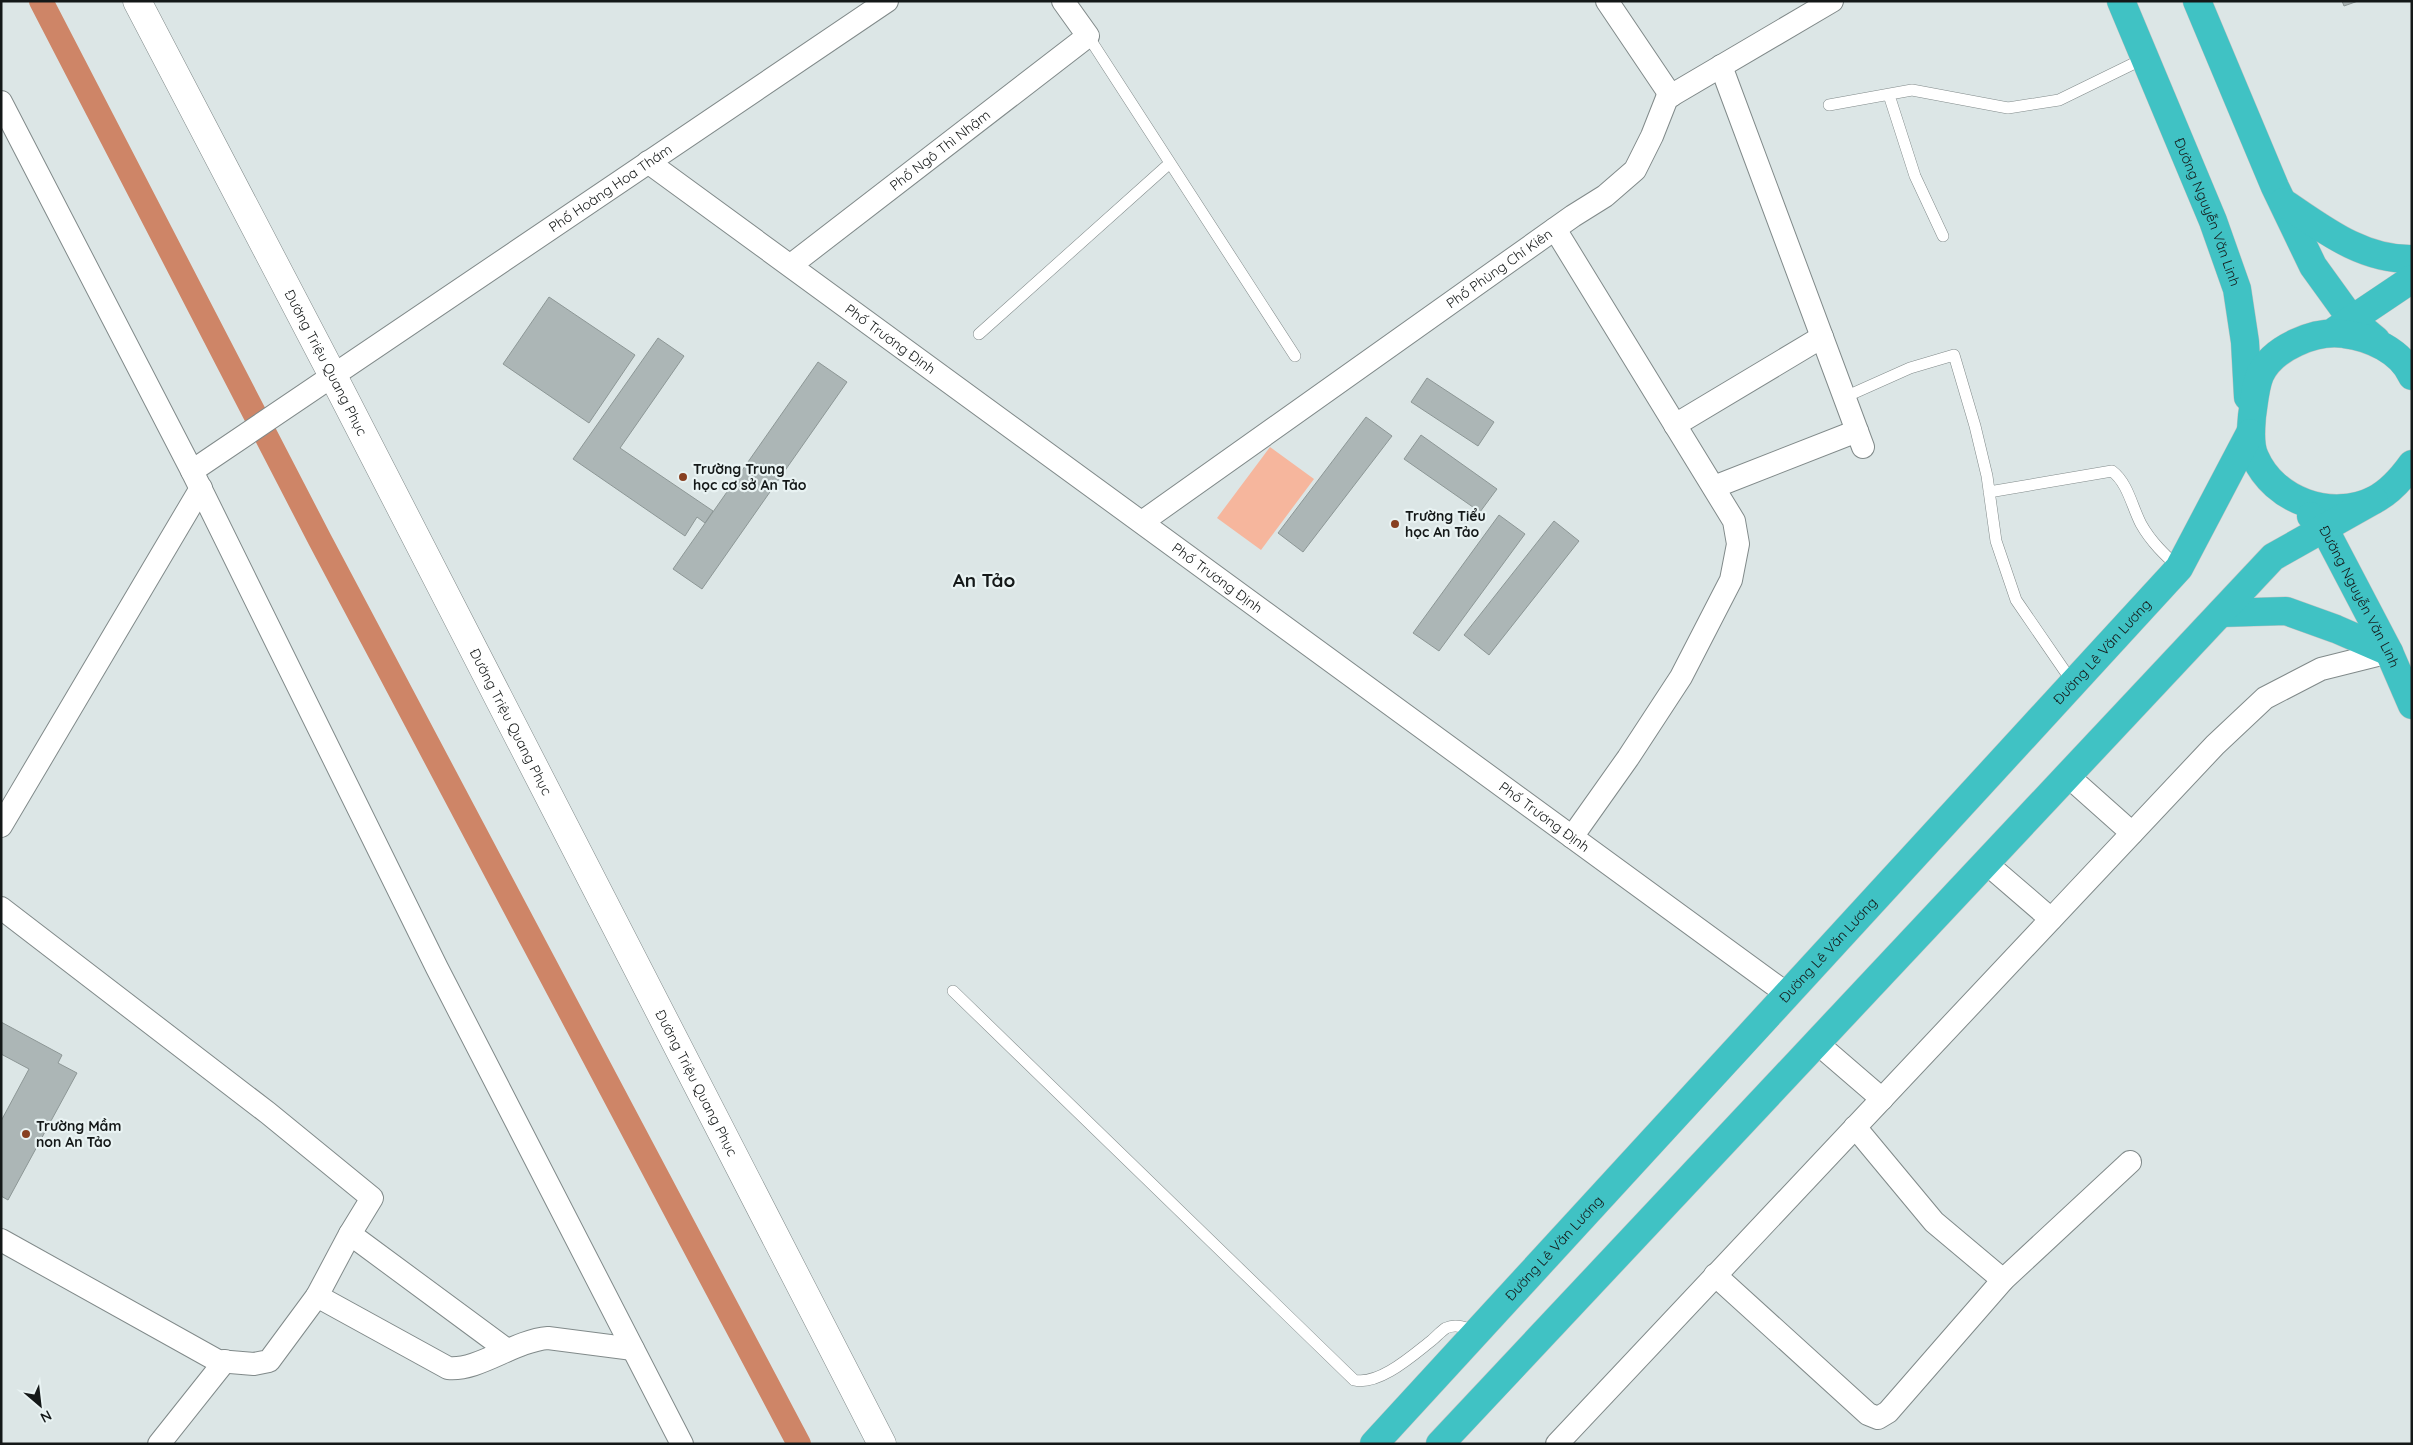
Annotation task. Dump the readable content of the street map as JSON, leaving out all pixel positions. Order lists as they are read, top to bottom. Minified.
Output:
{"streets":{"highway":["Đường Nguyễn Văn Linh","Đường Lê Văn Lương"],"street":["Phố Ngô Thì Nhậm","Phố Hoàng Hoa Thám","Phố Phùng Chí Kiên","Phố Trương Định","Đường Triệu Quang Phục"]},"crossings":[["Phố Ngô Thì Nhậm","Phố Trương Định"],["Phố Hoàng Hoa Thám","Phố Trương Định"],["Phố Hoàng Hoa Thám","Đường Triệu Quang Phục"],["Đường Nguyễn Văn Linh","Đường Lê Văn Lương"],["Phố Phùng Chí Kiên","Phố Trương Định"],["Phố Trương Định","Đường Lê Văn Lương"]],"districts":["An Tảo"],"places":["Trường Trung học cơ sở An Tảo","Trường Tiểu học An Tảo","Trường Mầm non An Tảo"],"north":"bottom right"}
